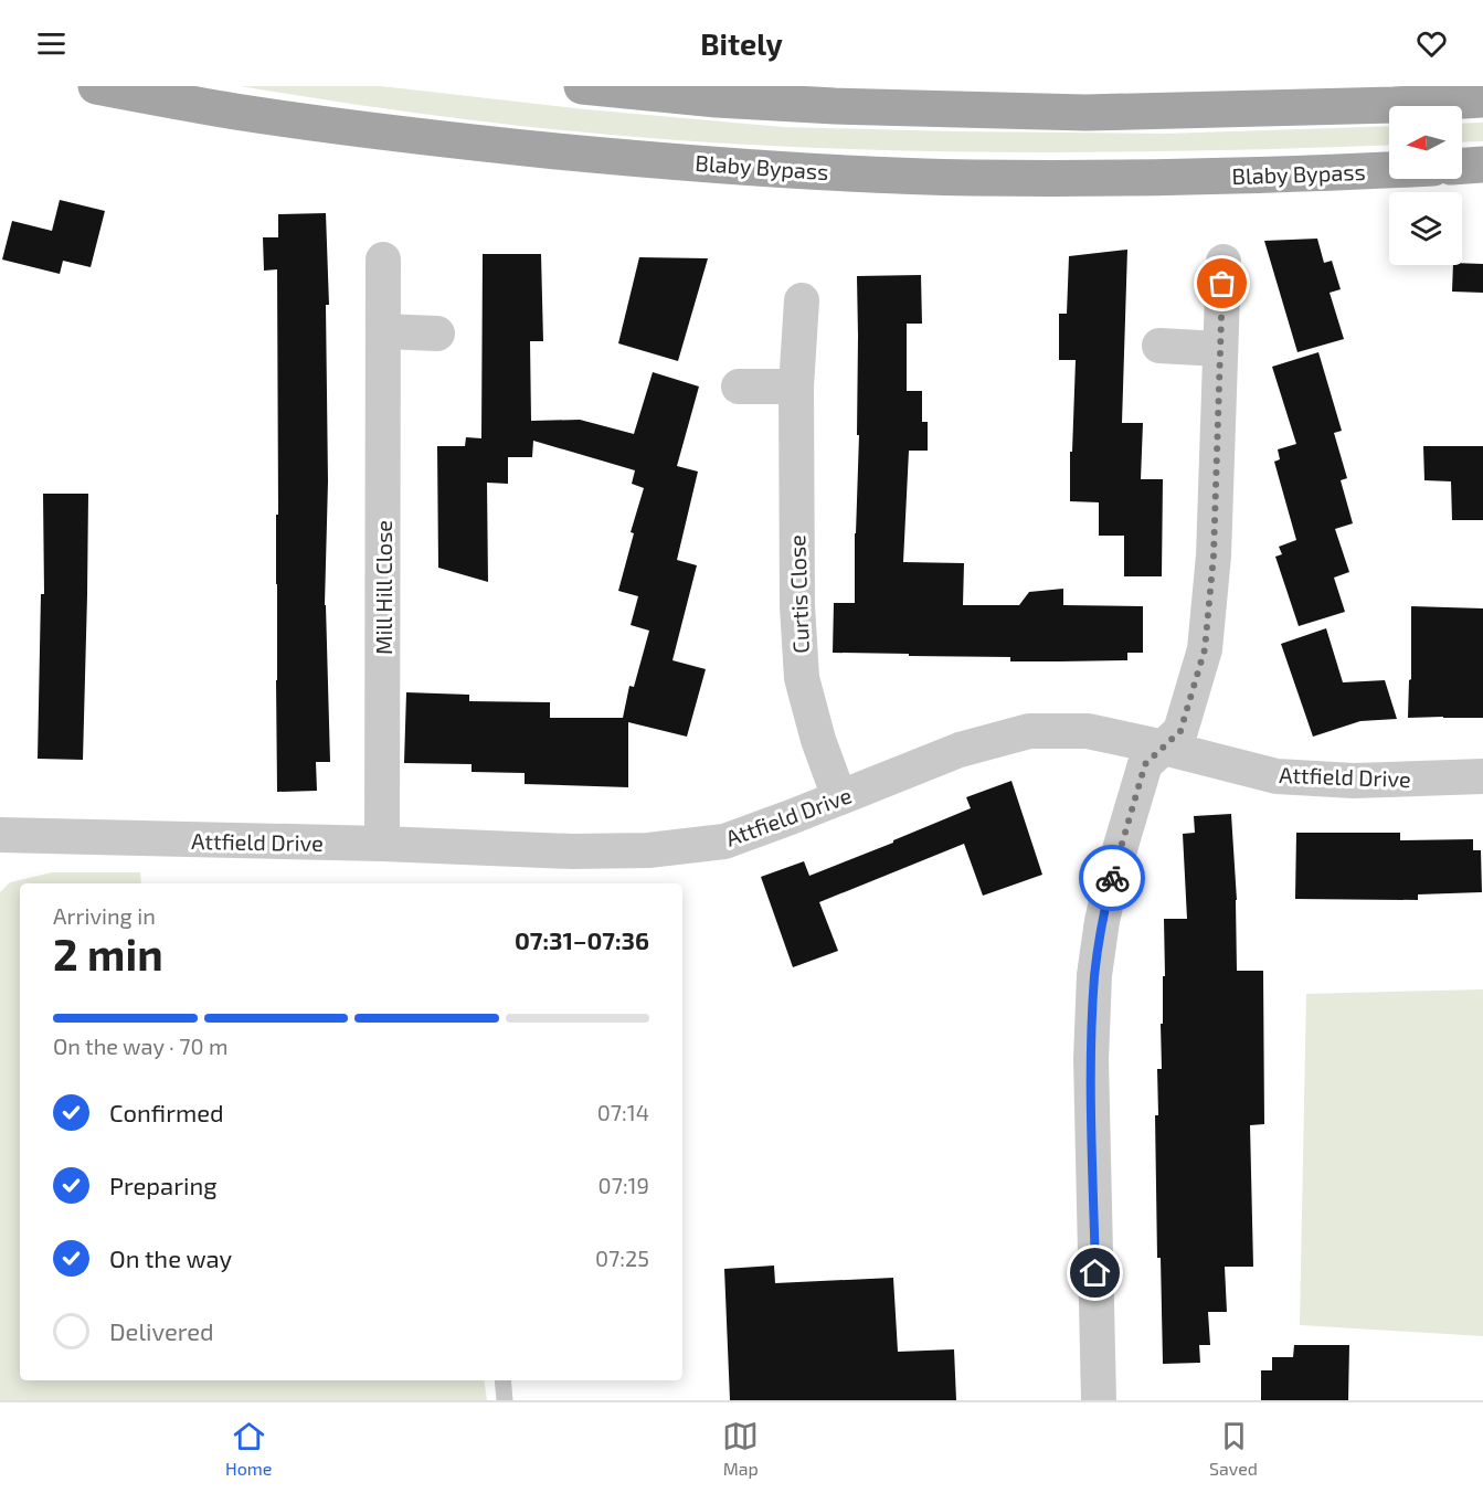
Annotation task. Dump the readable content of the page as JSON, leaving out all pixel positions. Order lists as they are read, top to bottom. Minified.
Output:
{"streets":{"main road":["Blaby Bypass"],"street":["Mill Hill Close","Curtis Close","Attfield Drive"]},"crossings":[["Mill Hill Close","Attfield Drive"],["Curtis Close","Attfield Drive"]],"north":"left","page":{"header":"Bitely","heading":["2 min","Arriving in","07:31–07:36"],"bar":"On the way · 70 m","list":[["Confirmed","07:14"],["Preparing","07:19"],["On the way","07:25"],"Delivered"],"tabs":["Home","Map","Saved"]}}
